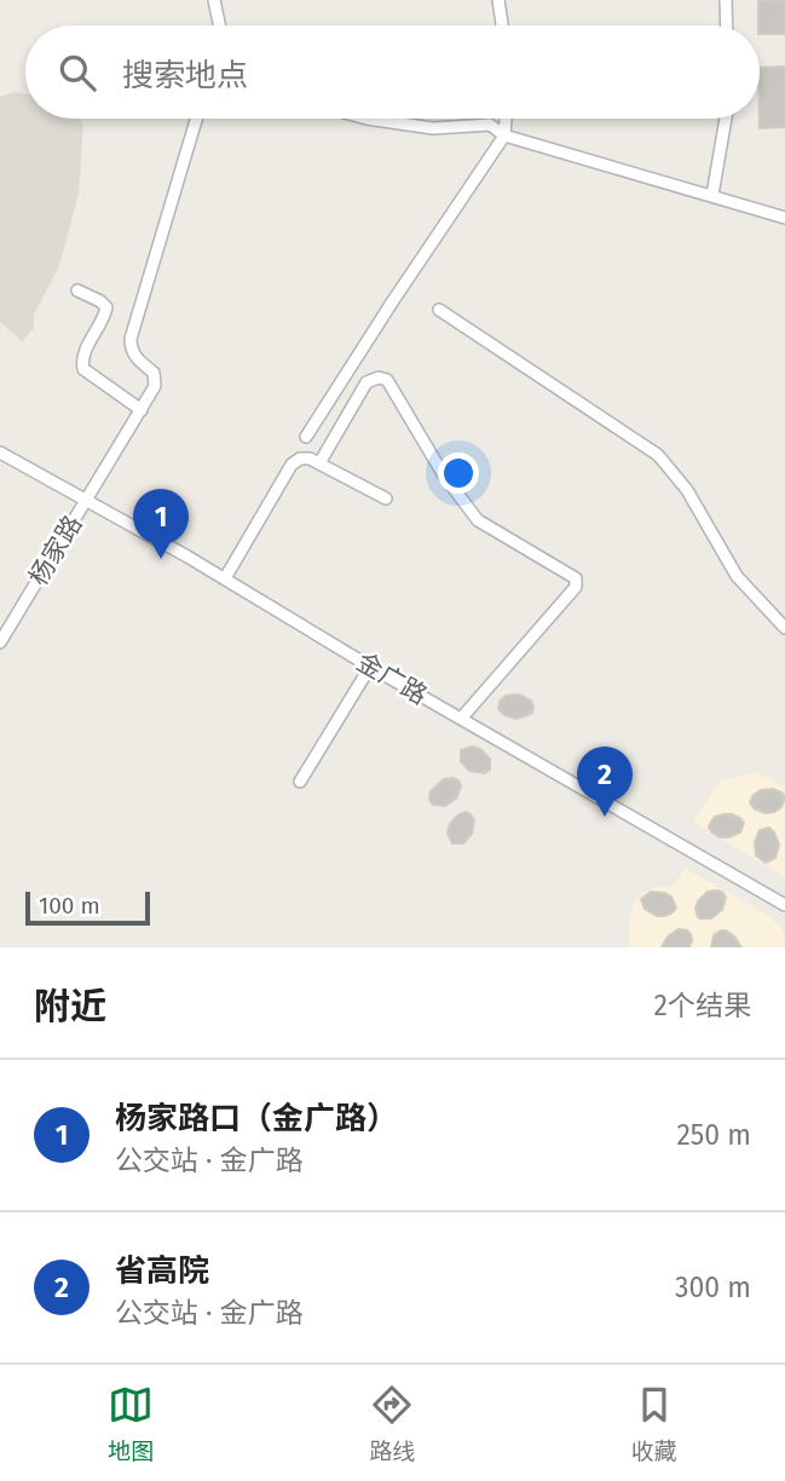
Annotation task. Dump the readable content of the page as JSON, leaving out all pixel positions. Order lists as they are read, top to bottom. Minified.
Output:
{"streets":{"street":["杨家路","金广路"]},"crossings":[["杨家路","金广路"]],"scale_bar":"100 m","page":{"search":"搜索地点","pins":["1","2"],"scale":"100 m","heading":["附近","2个结果"],"list":[{"mark":"1","name":"杨家路口（金广路）","note":"公交站 · 金广路","value":"250 m"},{"mark":"2","name":"省高院","note":"公交站 · 金广路","value":"300 m"}],"nav":["地图","路线","收藏"]}}
